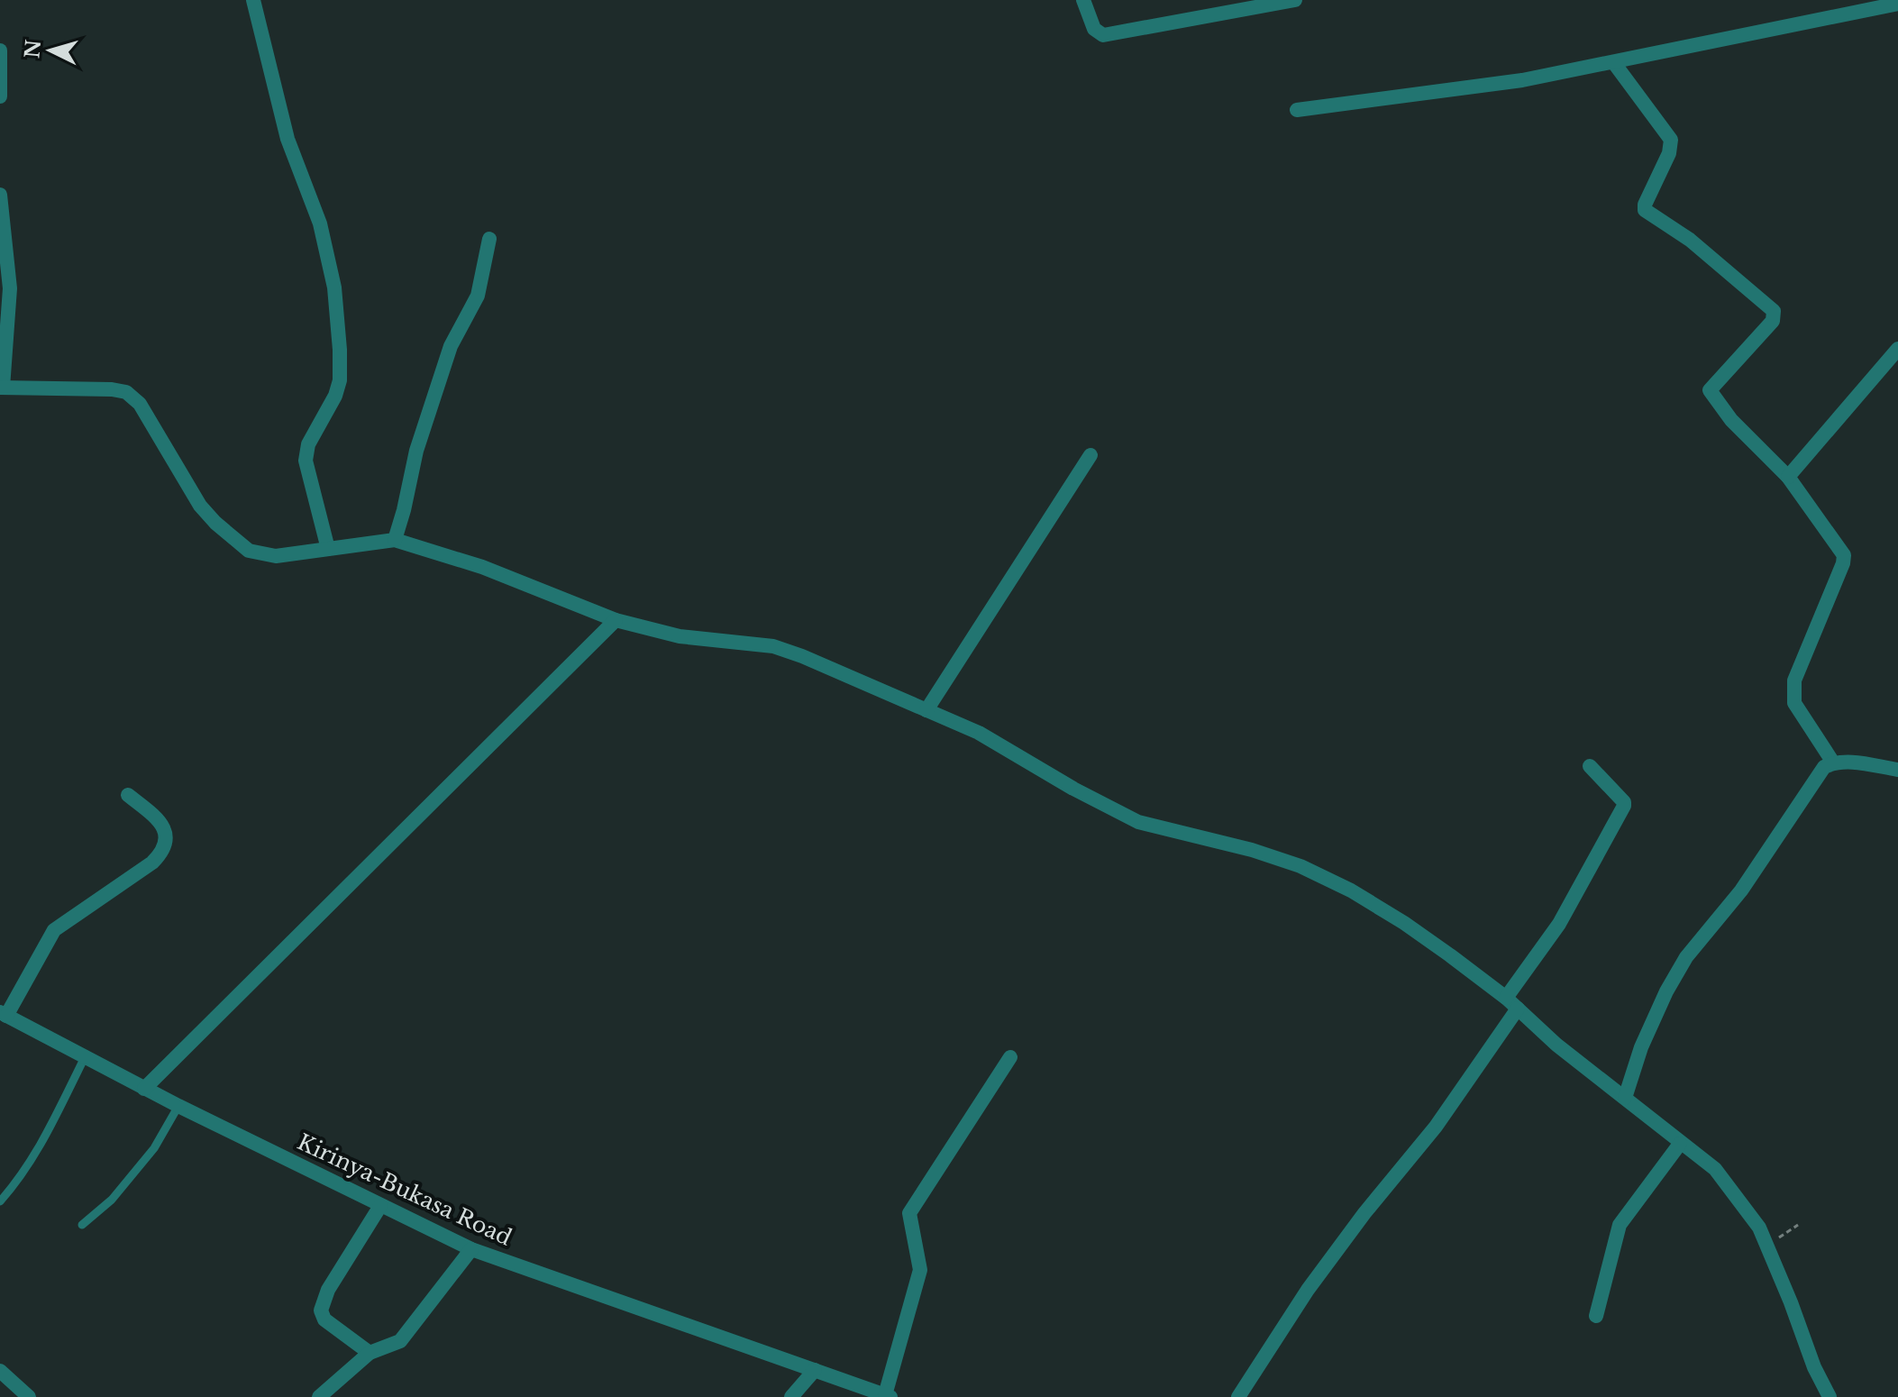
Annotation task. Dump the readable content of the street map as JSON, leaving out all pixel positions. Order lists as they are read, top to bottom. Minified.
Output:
{"streets":{"street":["Kirinya-Bukasa Road"]},"north":"left"}
